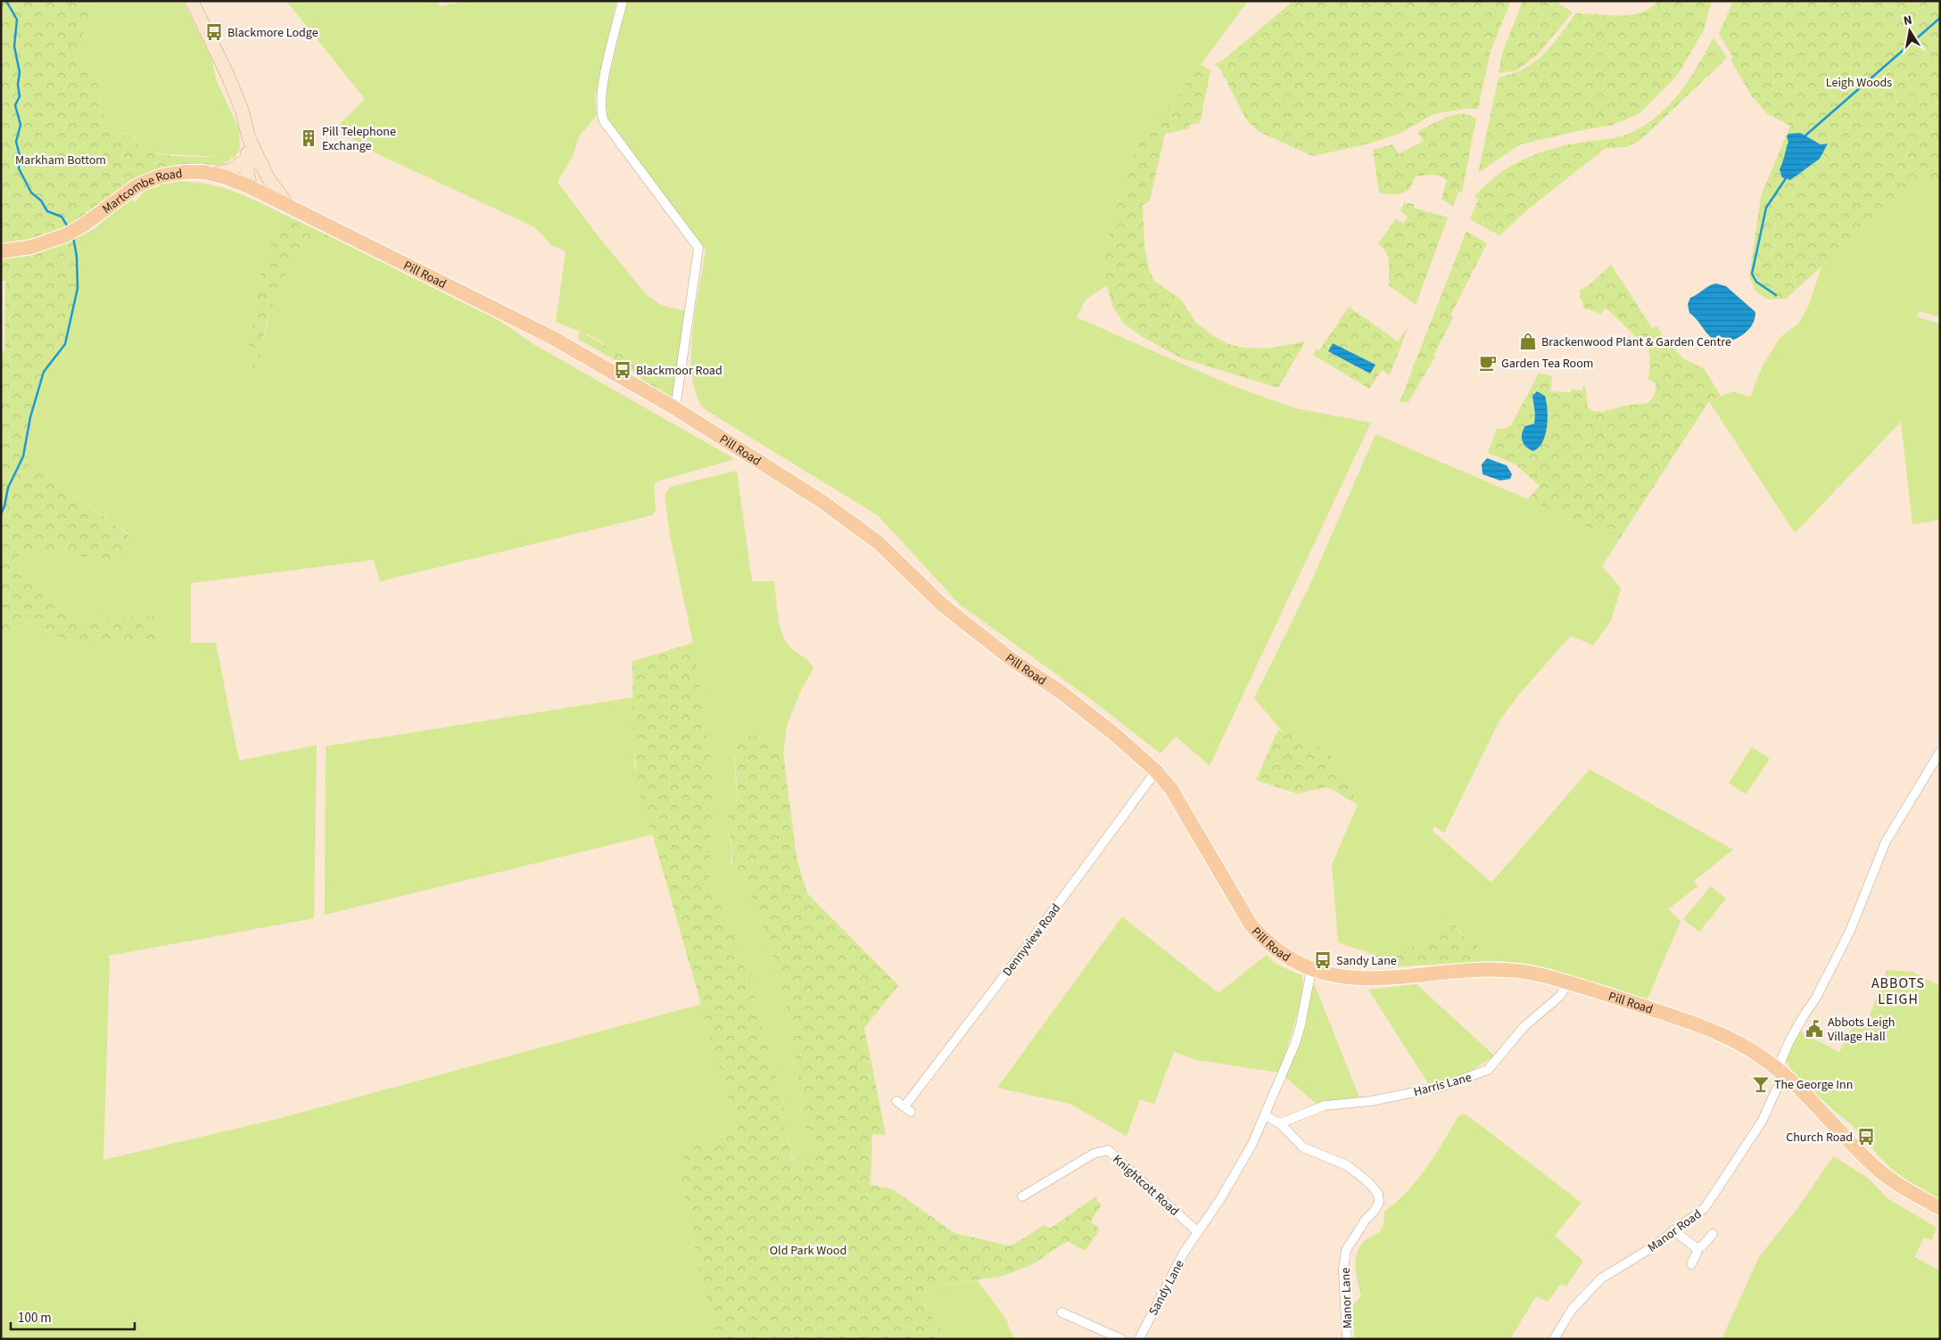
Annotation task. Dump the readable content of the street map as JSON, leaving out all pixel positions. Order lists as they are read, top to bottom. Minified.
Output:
{"streets":{"main road":["Martcombe Road","Pill Road"],"street":["Dennyview Road","Harris Lane","Knightcott Road","Manor Road","Sandy Lane","Manor Lane"]},"crossings":[["Martcombe Road","Pill Road"],["Pill Road","Dennyview Road"],["Pill Road","Harris Lane"],["Pill Road","Manor Road"],["Pill Road","Sandy Lane"],["Harris Lane","Manor Lane"],["Knightcott Road","Sandy Lane"],["Sandy Lane","Manor Lane"]],"districts":["ABBOTS LEIGH"],"parks":["Leigh Woods","Markham Bottom","Old Park Wood"],"places":{"bus stop":["Blackmore Lodge","Blackmoor Road","Sandy Lane","Church Road"],"building":["Pill Telephone Exchange"],"shop":["Brackenwood Plant & Garden Centre"],"cafe":["Garden Tea Room"],"public building":["Abbots Leigh Village Hall"],"bar":["The George Inn"]},"scale_bar":"100 m","north":"top"}
